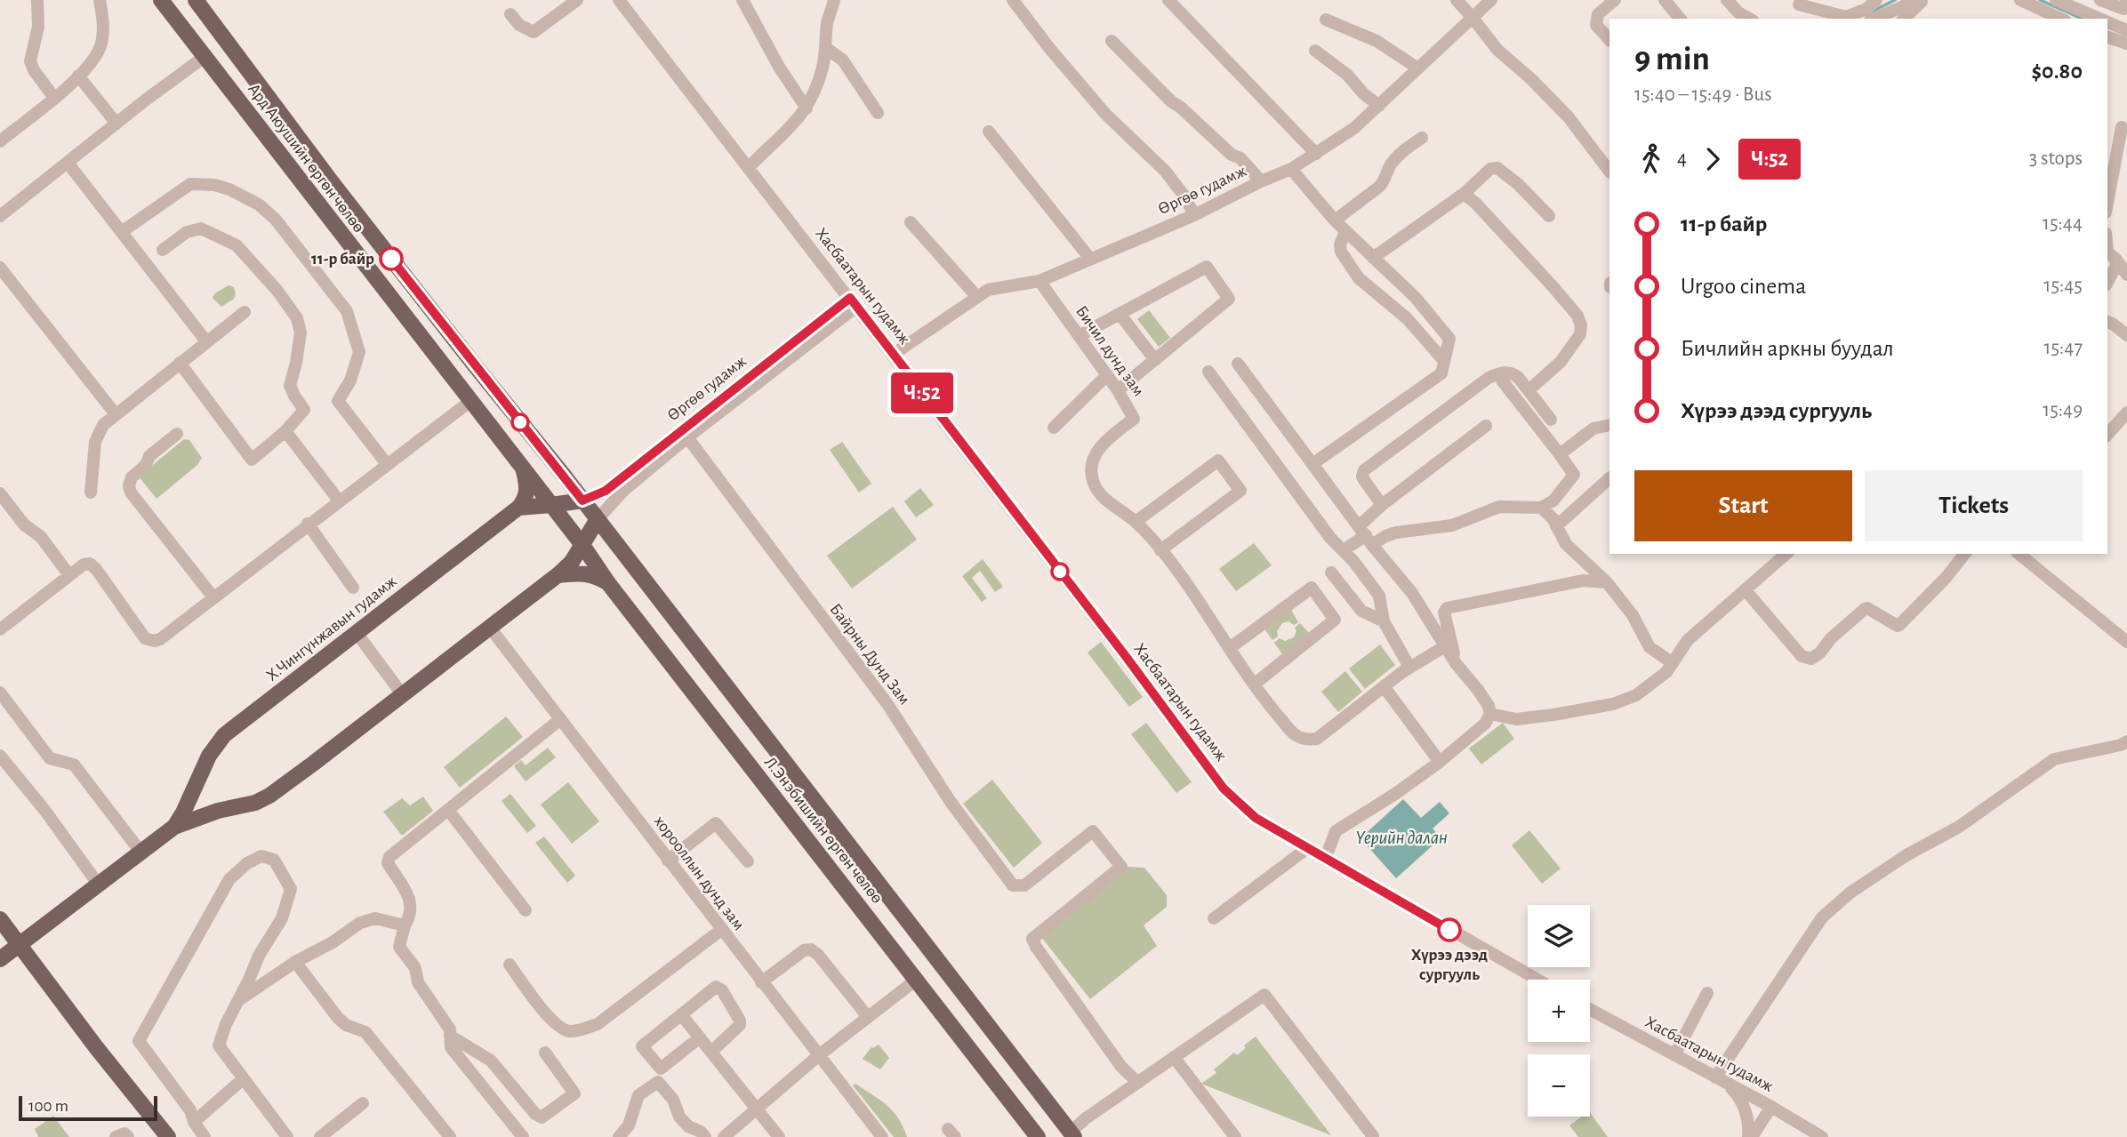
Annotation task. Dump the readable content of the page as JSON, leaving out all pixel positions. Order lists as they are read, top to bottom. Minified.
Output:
{"streets":{"main road":["Ард Аюушийн өргөн чөлөө","Х.Чингүнжавын гудамж","Л.Энэбишийн өргөн чөлөө"],"street":["Өргөө гудамж","Хасбаатарын гудамж","Бичил дунд зам","Байрны Дунд Зам","хорооллын дунд зам"]},"crossings":[["Ард Аюушийн өргөн чөлөө","Өргөө гудамж"],["Ард Аюушийн өргөн чөлөө","Х.Чингүнжавын гудамж"],["Ард Аюушийн өргөн чөлөө","Л.Энэбишийн өргөн чөлөө"],["Өргөө гудамж","Хасбаатарын гудамж"],["Өргөө гудамж","Бичил дунд зам"],["Өргөө гудамж","Х.Чингүнжавын гудамж"],["Өргөө гудамж","Байрны Дунд Зам"],["Өргөө гудамж","Л.Энэбишийн өргөн чөлөө"],["Х.Чингүнжавын гудамж","Л.Энэбишийн өргөн чөлөө"],["Х.Чингүнжавын гудамж","хорооллын дунд зам"]],"water":["Үерийн далан"],"places":["11-р байр","Хүрээ дээд сургууль"],"lines":["bus line Ч:52"],"scale_bar":"100 m","page":{"on_map":"Ч:52","heading":["9 min","15:40 – 15:49 · Bus","$0.80"],"legs":["4","Ч:52","3 stops"],"list":[{"name":"11-р байр","value":"15:44"},{"name":"Urgoo cinema","value":"15:45"},{"name":"Бичлийн аркны буудал","value":"15:47"},{"name":"Хүрээ дээд сургууль","value":"15:49"}],"buttons":["Start","Tickets"],"map_buttons":["+","−"],"scale":"100 m"}}
